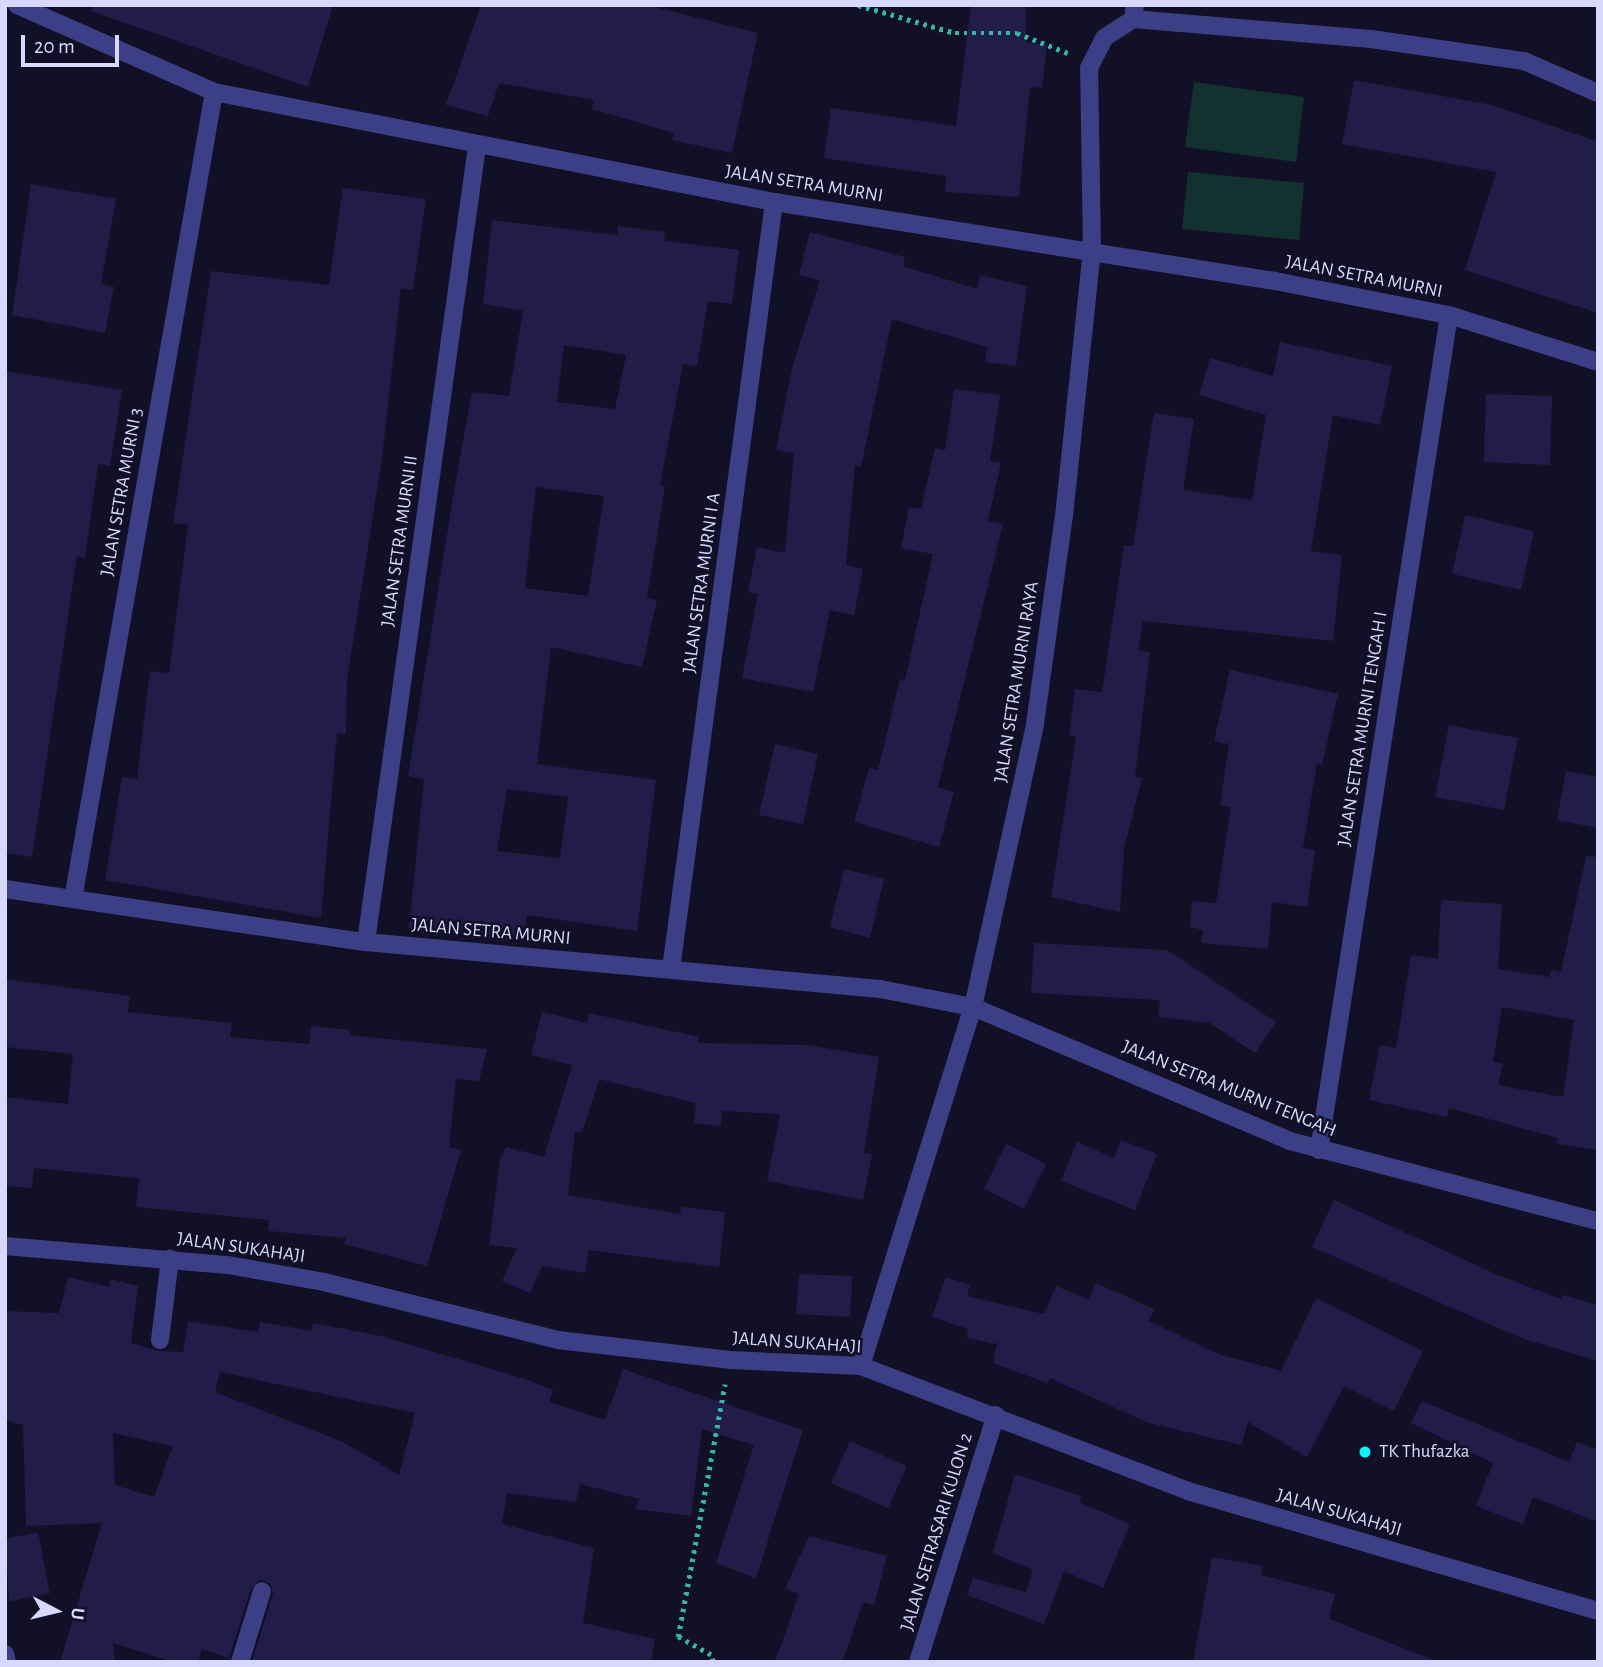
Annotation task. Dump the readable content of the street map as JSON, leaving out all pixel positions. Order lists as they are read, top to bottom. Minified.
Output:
{"streets":{"street":["JALAN SETRA MURNI","JALAN SETRA MURNI 3","JALAN SETRA MURNI II","JALAN SETRA MURNI I A","JALAN SETRA MURNI RAYA","JALAN SETRA MURNI TENGAH I","JALAN SETRA MURNI TENGAH","JALAN SUKAHAJI","JALAN SETRASARI KULON 2"]},"crossings":[["JALAN SETRA MURNI","JALAN SETRA MURNI 3"],["JALAN SETRA MURNI","JALAN SETRA MURNI II"],["JALAN SETRA MURNI","JALAN SETRA MURNI I A"],["JALAN SETRA MURNI","JALAN SETRA MURNI RAYA"],["JALAN SETRA MURNI","JALAN SETRA MURNI TENGAH I"],["JALAN SETRA MURNI","JALAN SETRA MURNI TENGAH"],["JALAN SETRA MURNI RAYA","JALAN SETRA MURNI TENGAH"],["JALAN SETRA MURNI RAYA","JALAN SUKAHAJI"],["JALAN SETRA MURNI TENGAH I","JALAN SETRA MURNI TENGAH"],["JALAN SUKAHAJI","JALAN SETRASARI KULON 2"]],"places":["TK Thufazka"],"scale_bar":"20 m","north":"right"}
